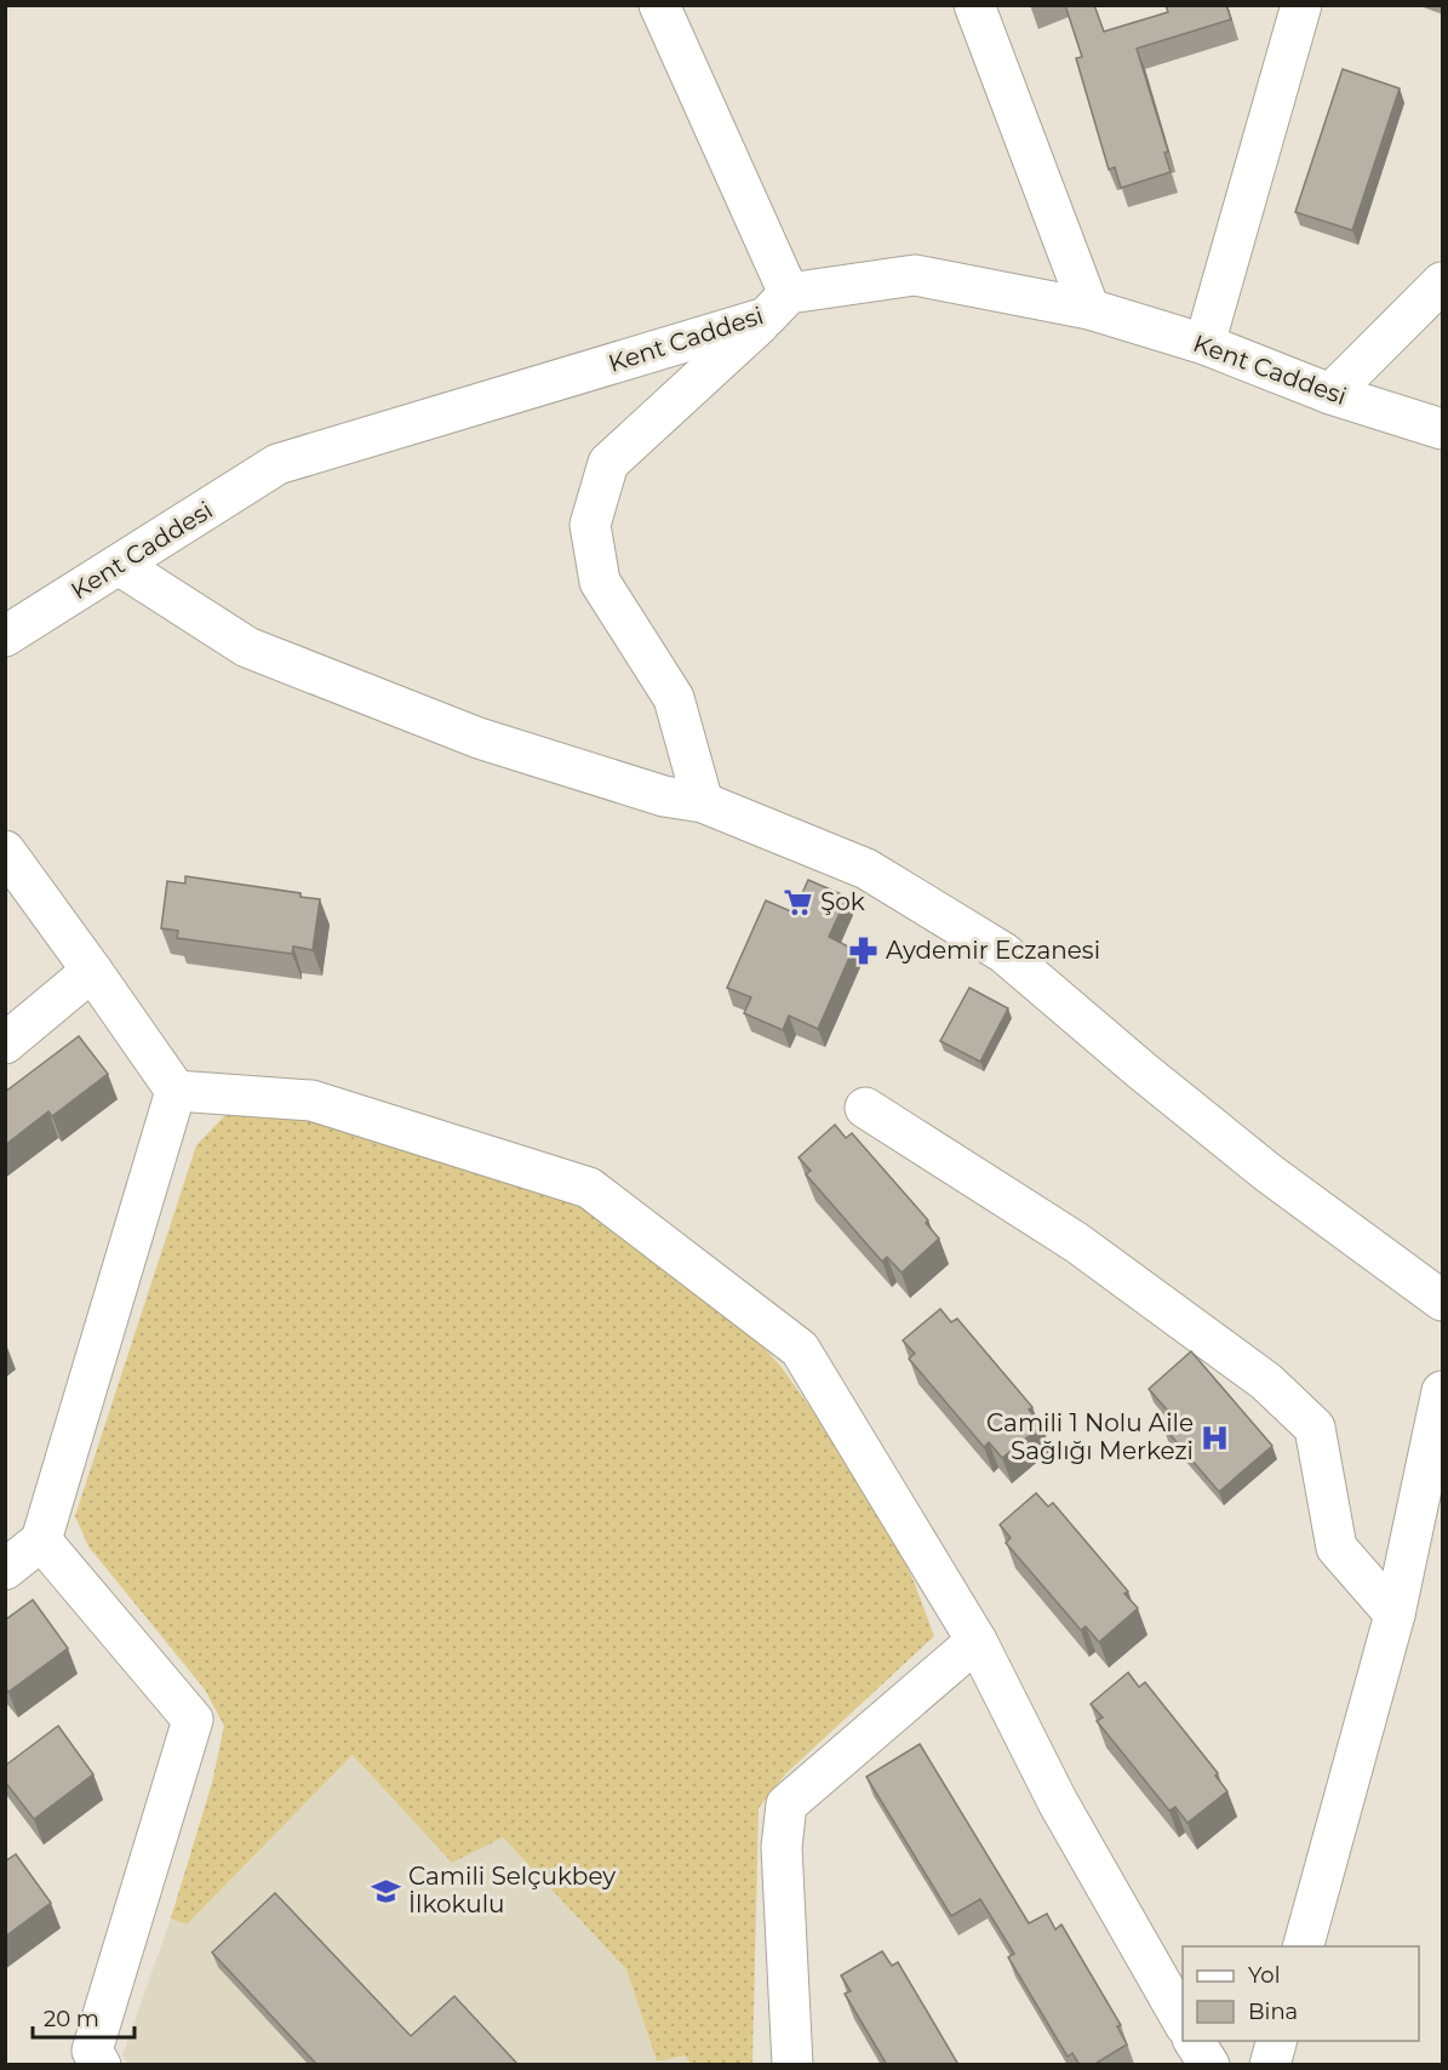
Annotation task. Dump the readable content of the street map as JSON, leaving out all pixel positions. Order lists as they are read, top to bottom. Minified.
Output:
{"streets":{"street":["Kent Caddesi"]},"places":{"supermarket":["Şok"],"pharmacy":["Aydemir Eczanesi"],"hospital":["Camili 1 Nolu Aile Sağlığı Merkezi"],"school or university":["Camili Selçukbey İlkokulu"]},"legend":["Yol","Bina"],"scale_bar":"20 m"}
